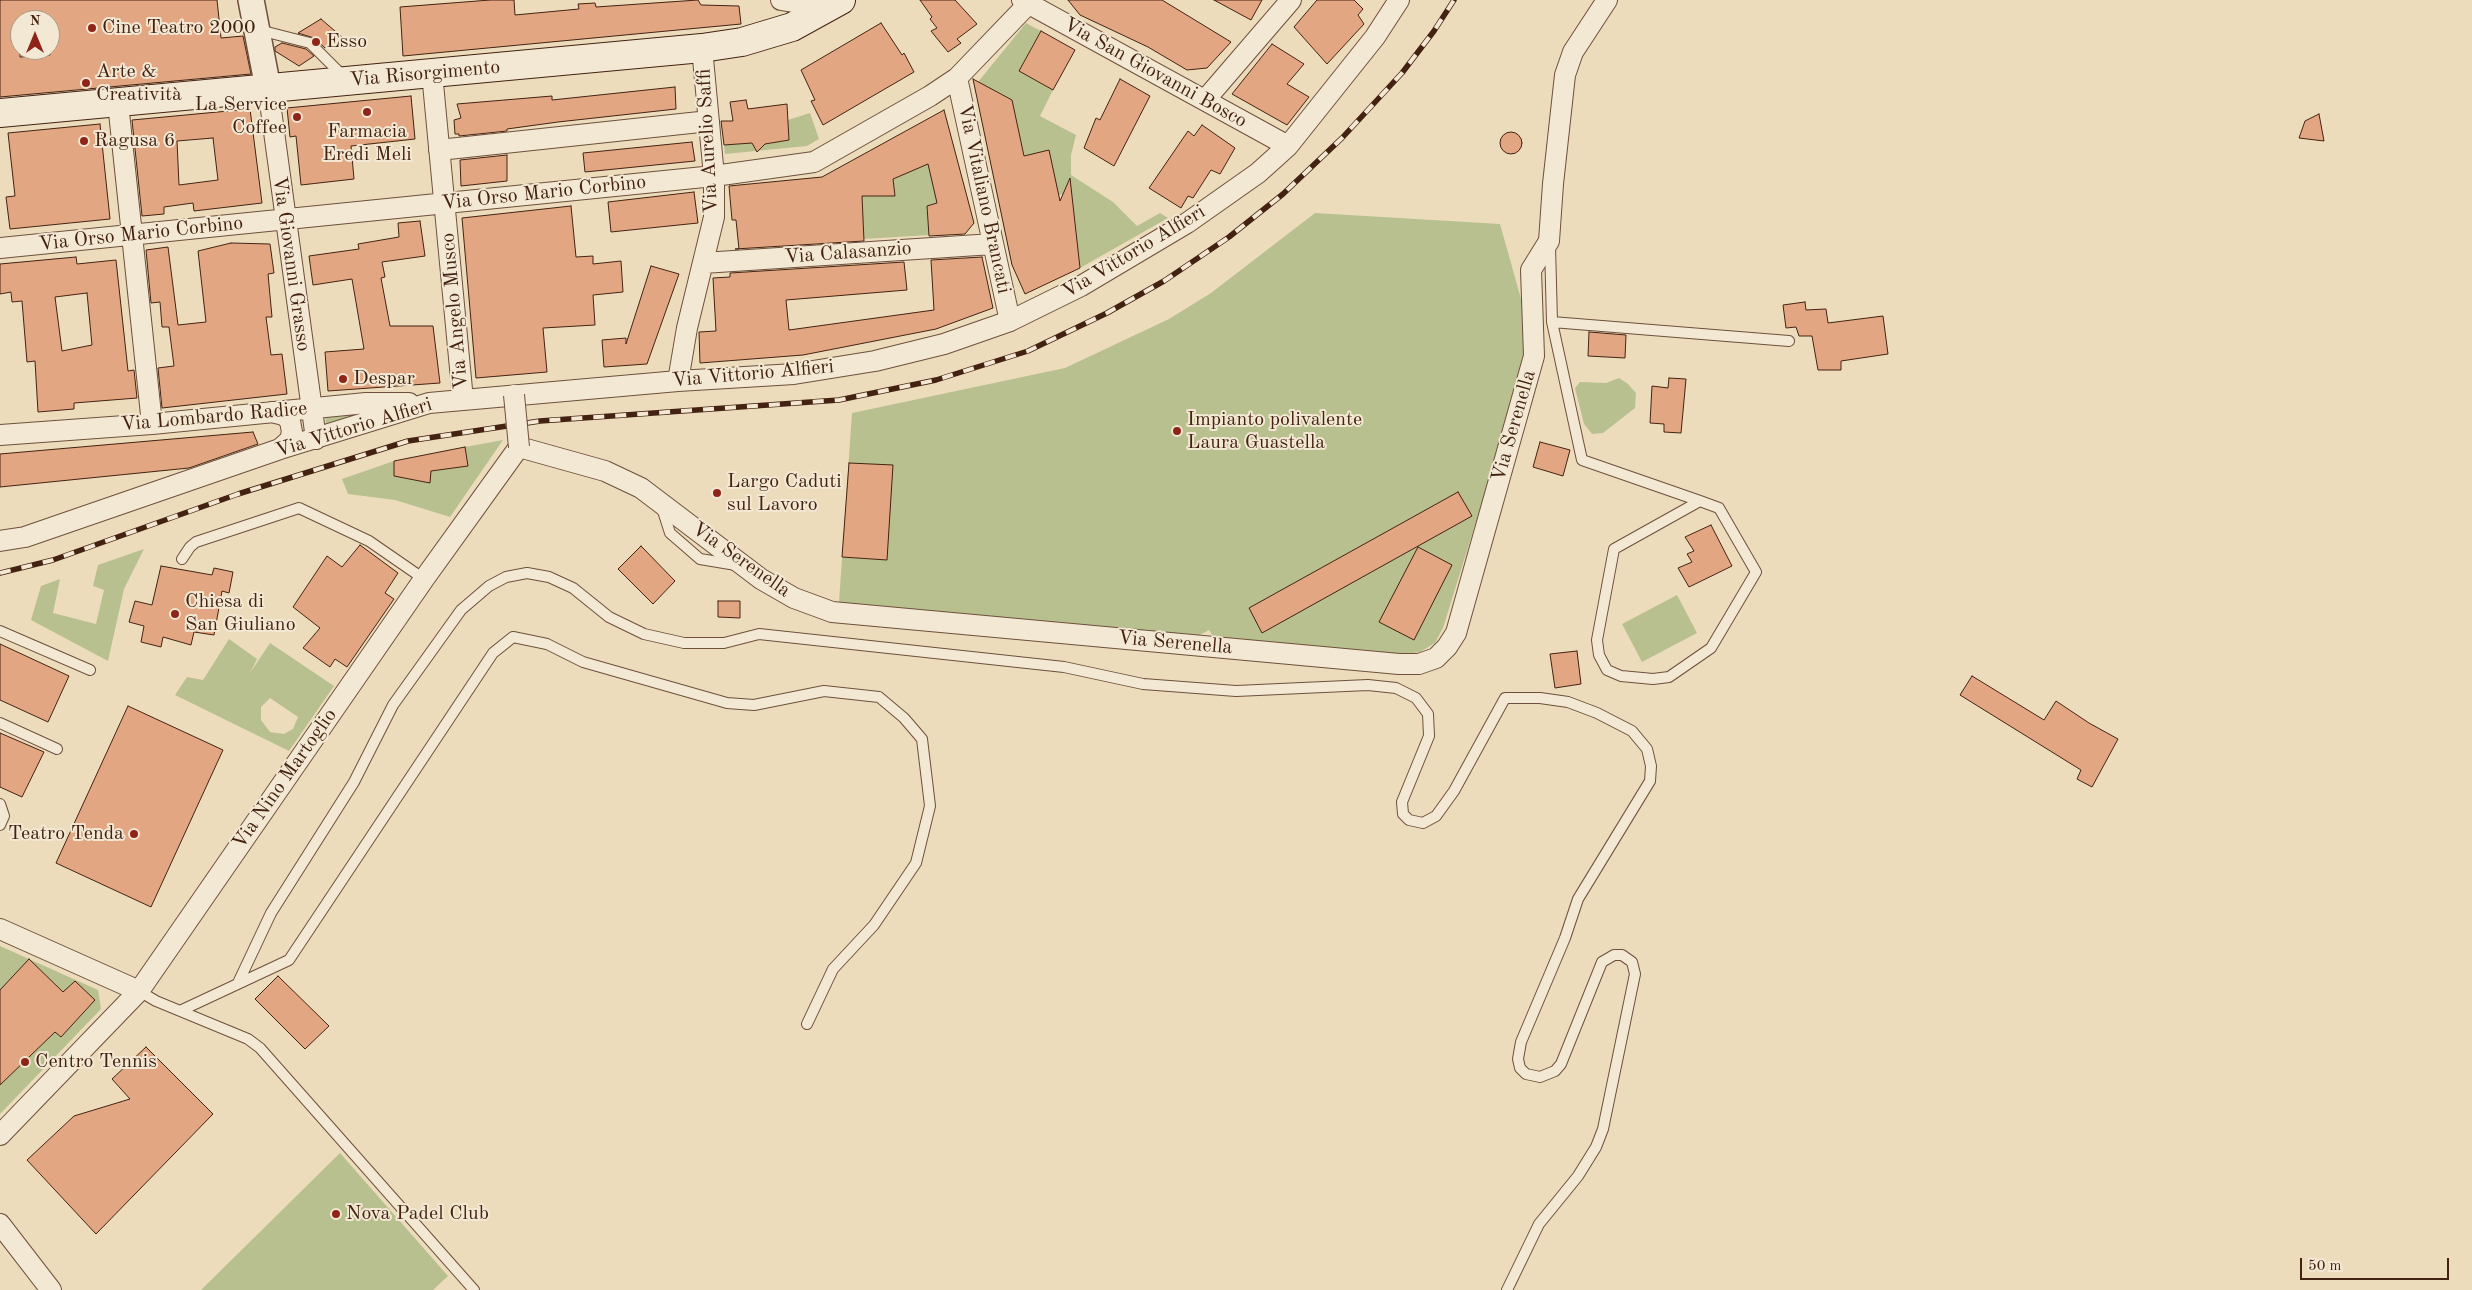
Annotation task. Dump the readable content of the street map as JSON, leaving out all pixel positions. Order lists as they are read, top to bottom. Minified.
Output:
{"streets":{"main road":["Via Risorgimento"],"street":["Via San Giovanni Bosco","Via Aurelio Saffi","Via Orso Mario Corbino","Via Vitaliano Brancati","Via Vittorio Alfieri","Via Calasanzio","Via Giovanni Grasso","Via Angelo Musco","Via Lombardo Radice","Via Serenella","Via Nino Martoglio"]},"crossings":[["Via San Giovanni Bosco","Via Orso Mario Corbino"],["Via San Giovanni Bosco","Via Vittorio Alfieri"],["Via Risorgimento","Via Aurelio Saffi"],["Via Risorgimento","Via Giovanni Grasso"],["Via Risorgimento","Via Angelo Musco"],["Via Aurelio Saffi","Via Orso Mario Corbino"],["Via Aurelio Saffi","Via Vittorio Alfieri"],["Via Aurelio Saffi","Via Calasanzio"],["Via Orso Mario Corbino","Via Vitaliano Brancati"],["Via Orso Mario Corbino","Via Giovanni Grasso"],["Via Orso Mario Corbino","Via Angelo Musco"],["Via Vitaliano Brancati","Via Vittorio Alfieri"],["Via Vitaliano Brancati","Via Calasanzio"],["Via Vittorio Alfieri","Via Giovanni Grasso"],["Via Vittorio Alfieri","Via Angelo Musco"],["Via Vittorio Alfieri","Via Lombardo Radice"],["Via Giovanni Grasso","Via Lombardo Radice"],["Via Serenella","Via Nino Martoglio"]],"places":["Cine Teatro 2000","Esso","Arte & Creatività","Farmacia Eredi Meli","La Service Coffee","Ragusa 6","Despar","Impianto polivalente Laura Guastella","Largo Caduti sul Lavoro","Chiesa di San Giuliano","Teatro Tenda","Centro Tennis","Nova Padel Club"],"scale_bar":"50 m","north":"top"}
